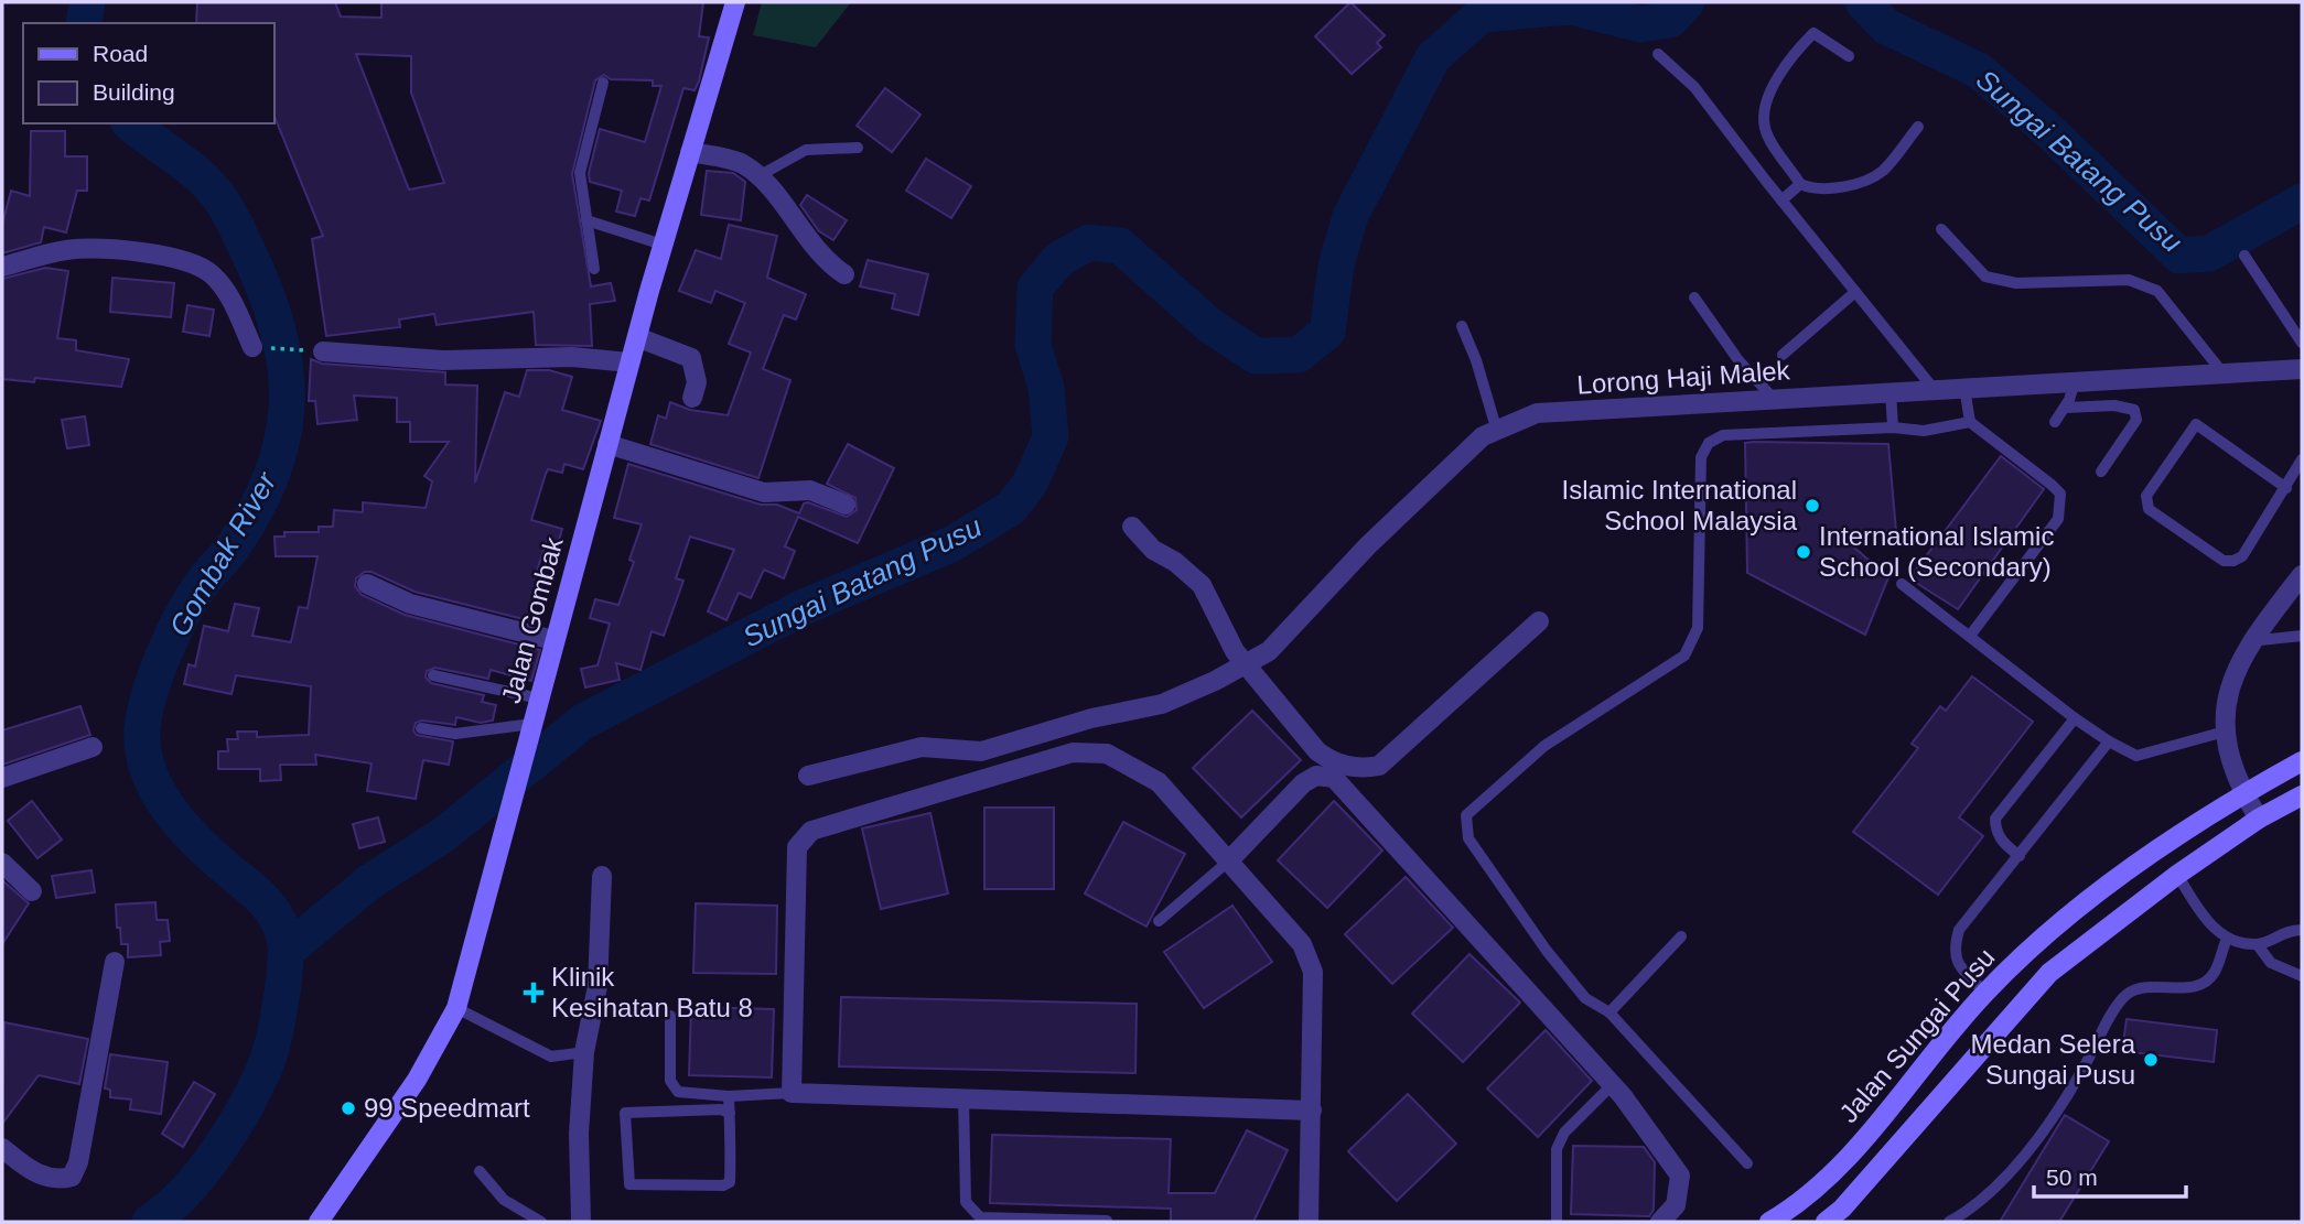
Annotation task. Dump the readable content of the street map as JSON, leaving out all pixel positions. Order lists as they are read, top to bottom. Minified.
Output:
{"streets":{"main road":["Jalan Gombak","Jalan Sungai Pusu"],"street":["Lorong Haji Malek"]},"water":["Sungai Batang Pusu","Gombak River"],"places":{"other":["Islamic International School Malaysia","International Islamic School (Secondary)","Medan Selera Sungai Pusu","99 Speedmart"],"health":["Klinik Kesihatan Batu 8"]},"legend":["Road","Building"],"scale_bar":"50 m"}
